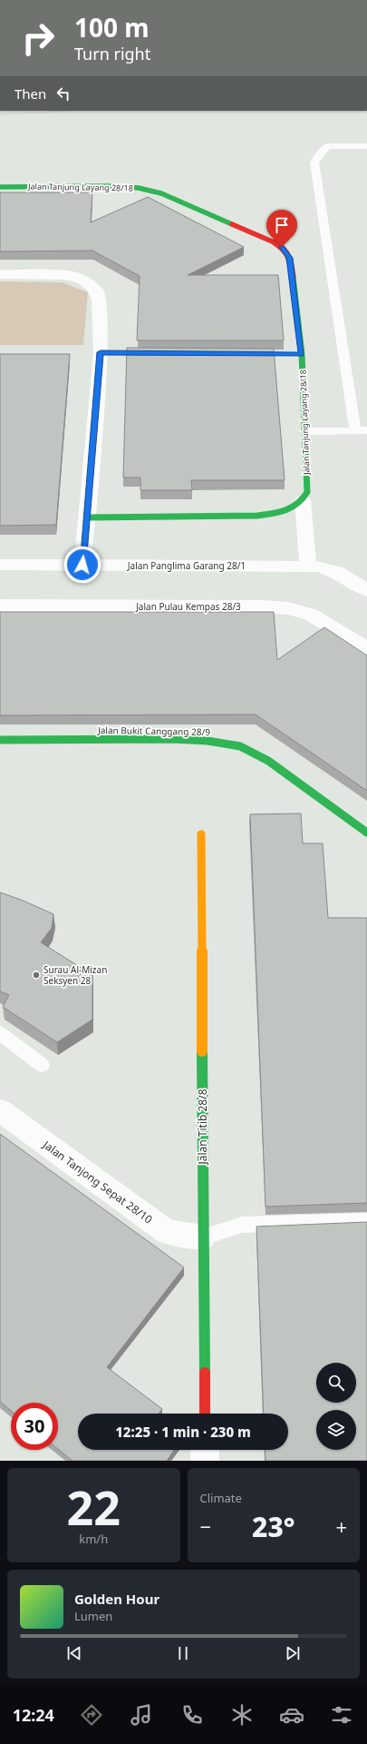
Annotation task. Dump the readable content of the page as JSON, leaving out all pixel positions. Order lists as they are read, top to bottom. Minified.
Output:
{"streets":{"street":["Jalan Tanjung Layang 28/18","Jalan Panglima Garang 28/1","Jalan Pulau Kempas 28/3","Jalan Bukit Canggang 28/9","Jalan Titib 28/8","Jalan Tanjong Sepat 28/10"]},"crossings":[["Jalan Titib 28/8","Jalan Tanjong Sepat 28/10"]],"places":["Surau Al-Mizan Seksyen 28"],"page":{"turn":["100 m","Turn right"],"then":"Then","limit":"30","trip":"12:25 · 1 min · 230 m","tile":[["22","km/h"],"Climate"],"heat":["−","23°","+"],"song":["Golden Hour","Lumen"],"tabs":"12:24"}}
